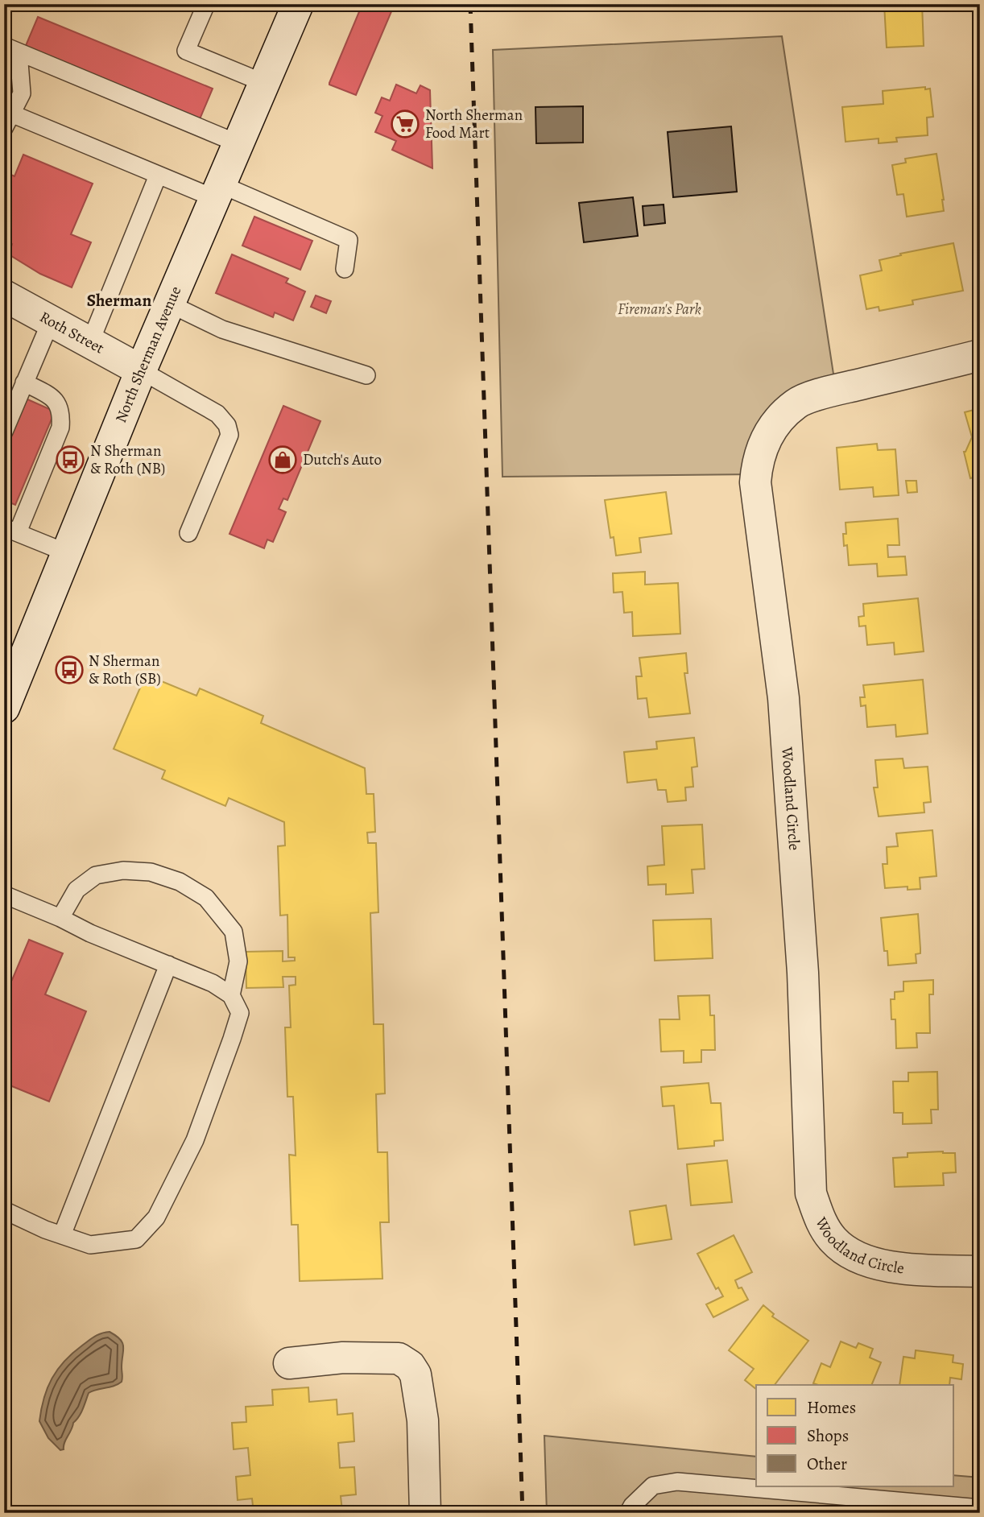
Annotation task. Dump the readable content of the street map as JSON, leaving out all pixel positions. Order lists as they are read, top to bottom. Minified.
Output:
{"streets":{"street":["Roth Street","North Sherman Avenue","Woodland Circle"]},"crossings":[["Roth Street","North Sherman Avenue"]],"districts":["Sherman"],"parks":["Fireman's Park"],"places":{"supermarket":["North Sherman Food Mart"],"bus stop":["N Sherman & Roth (NB)","N Sherman & Roth (SB)"],"shop":["Dutch's Auto"]},"legend":["Homes","Shops","Other"]}
